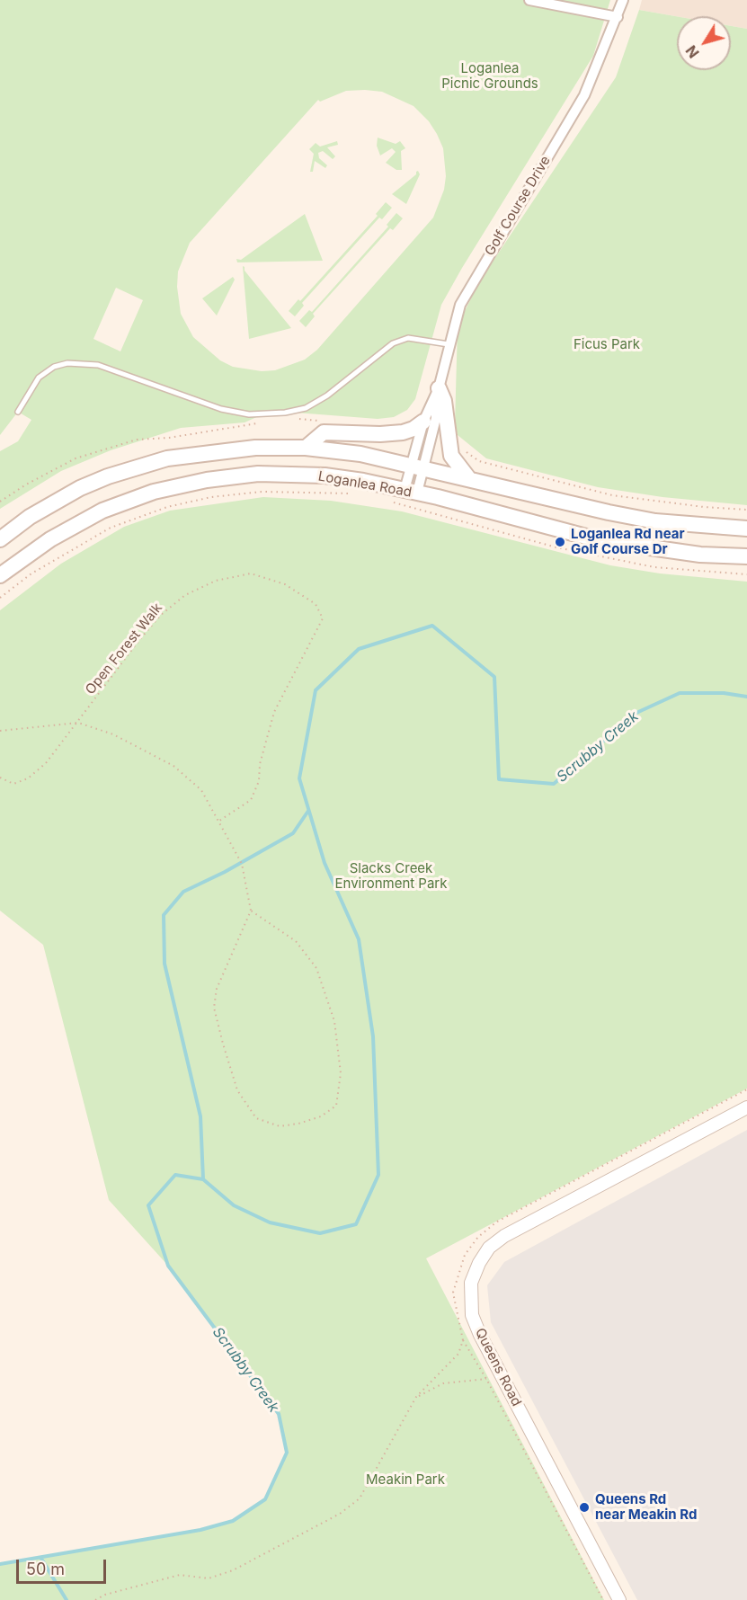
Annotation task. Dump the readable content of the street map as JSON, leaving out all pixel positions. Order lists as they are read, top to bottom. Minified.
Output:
{"streets":{"main road":["Loganlea Road"],"street":["Golf Course Drive","Queens Road"],"path":["Open Forest Walk"]},"crossings":[["Golf Course Drive","Loganlea Road"]],"water":["Scrubby Creek"],"parks":["Loganlea Picnic Grounds","Ficus Park","Slacks Creek Environment Park","Meakin Park"],"places":["Loganlea Rd near Golf Course Dr","Queens Rd near Meakin Rd"],"scale_bar":"50 m","north":"bottom left"}
